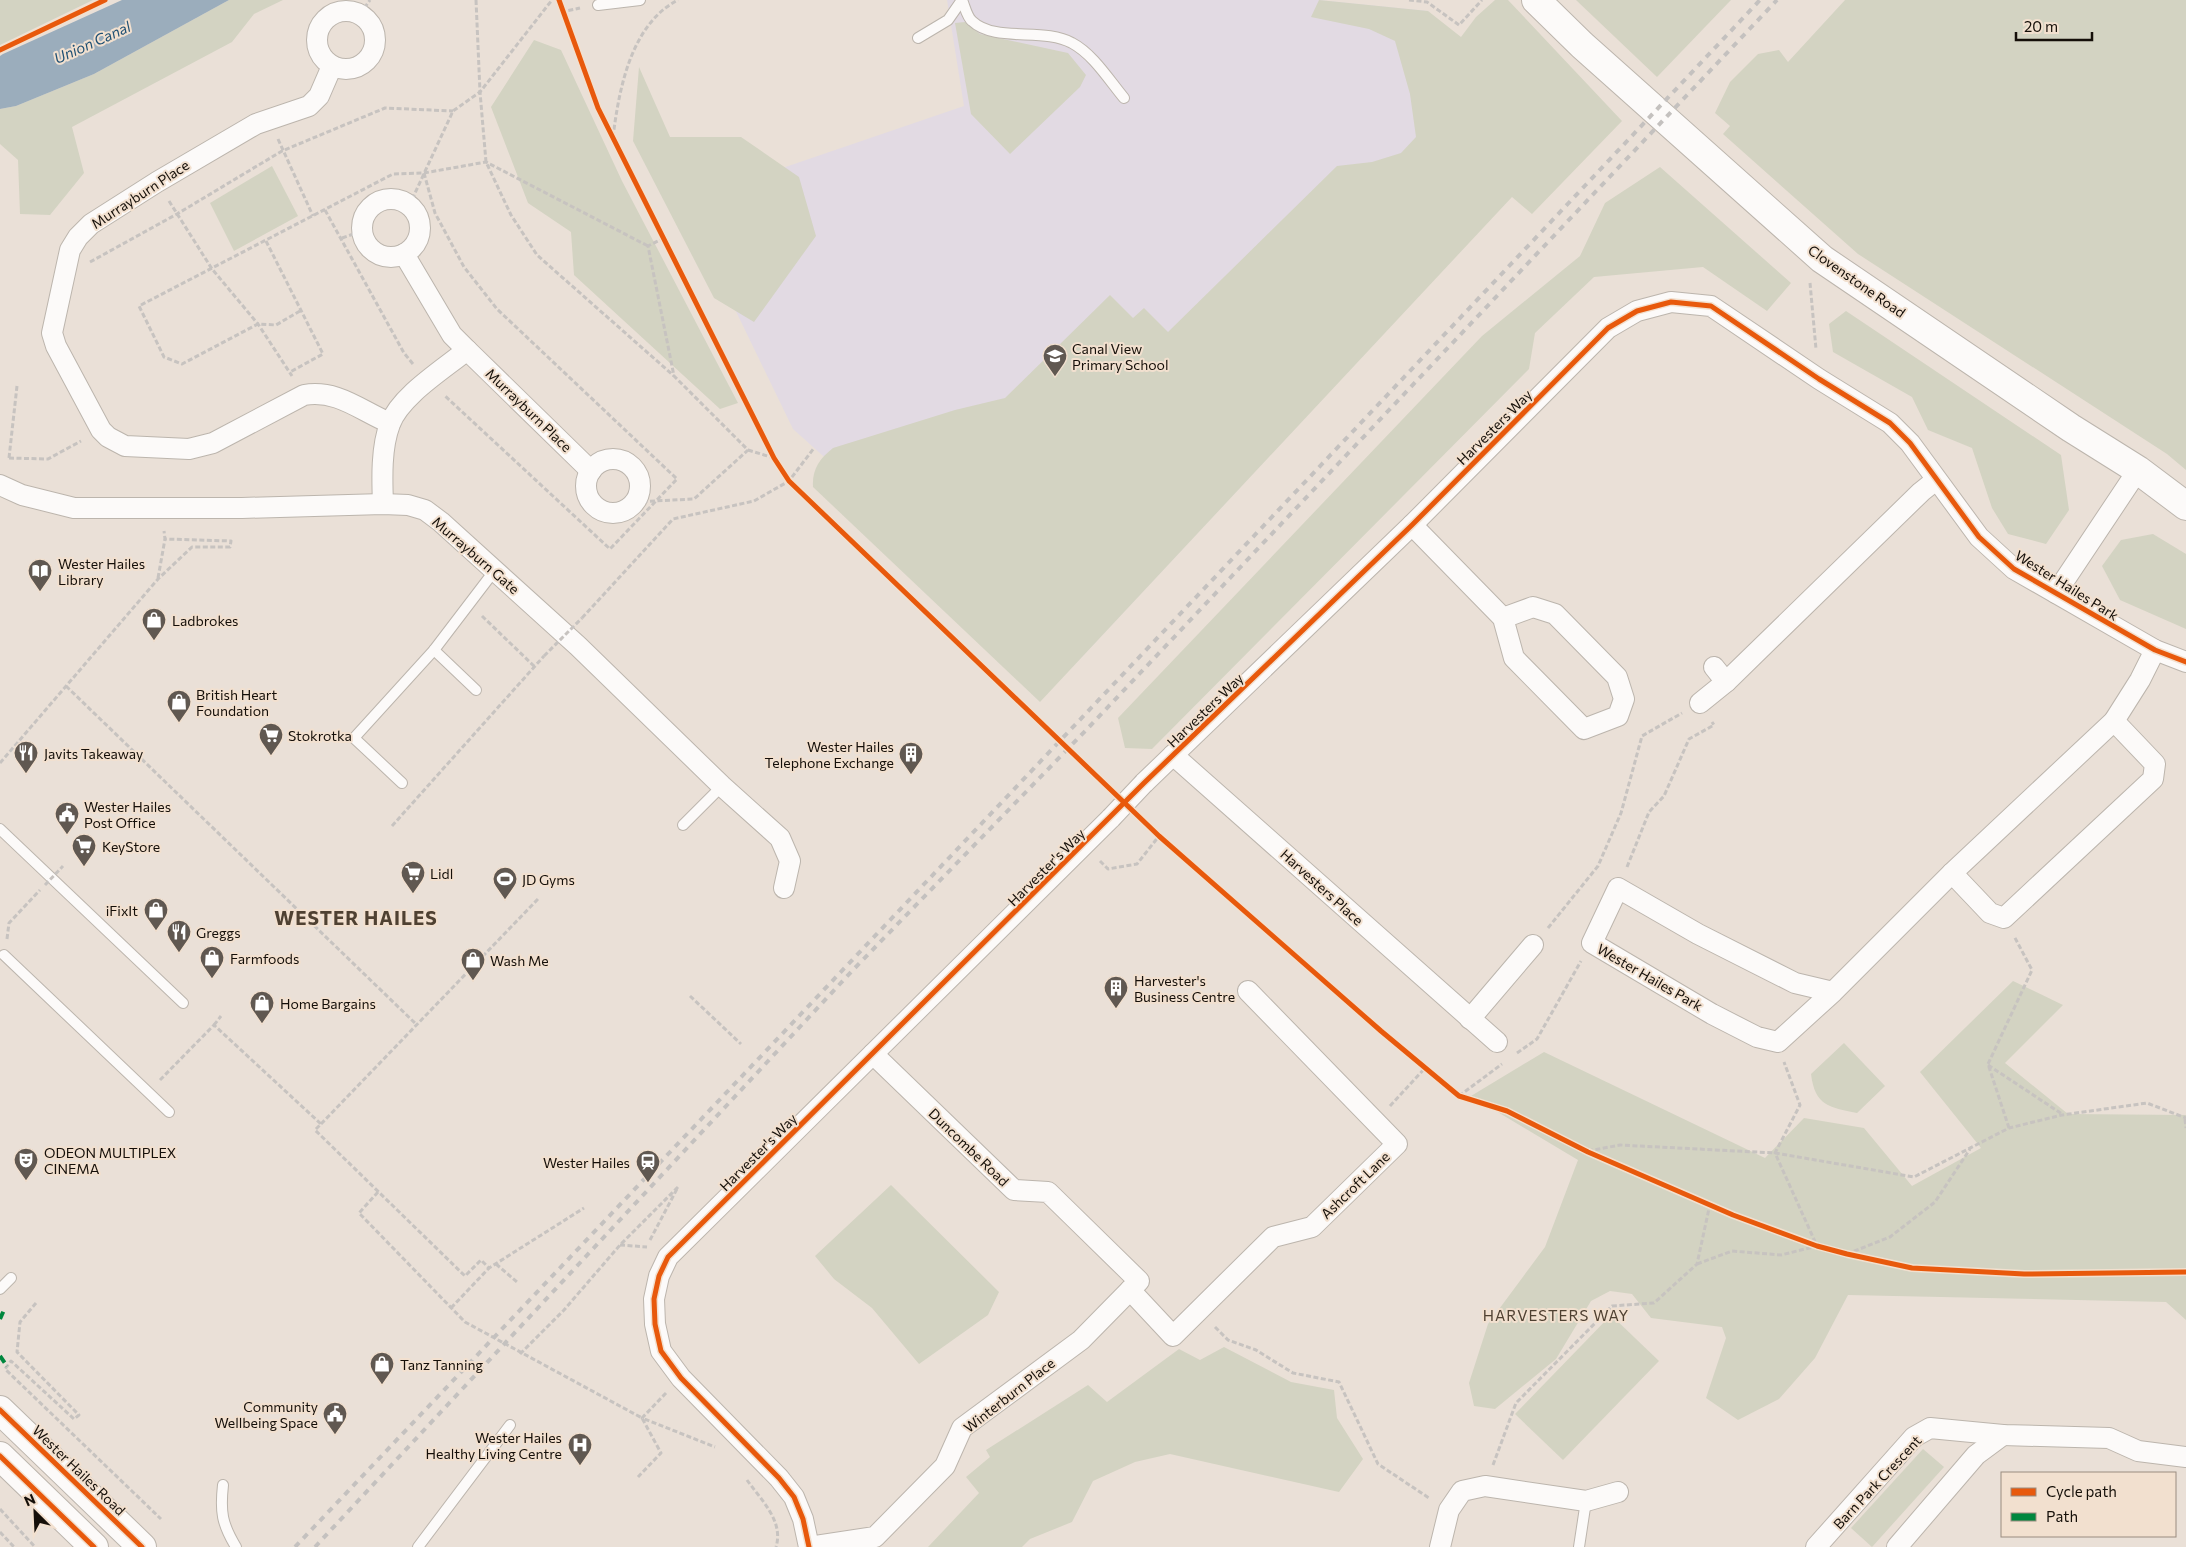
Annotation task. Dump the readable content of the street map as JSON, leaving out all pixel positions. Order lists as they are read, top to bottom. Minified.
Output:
{"streets":{"street":["Murrayburn Place","Clovenstone Road","Harvesters Way","Murrayburn Gate","Wester Hailes Park","Harvester's Way","Harvesters Place","Duncombe Road","Ashcroft Lane","Winterburn Place","Wester Hailes Road","Barn Park Crescent"]},"crossings":[["Clovenstone Road","Wester Hailes Park"],["Harvesters Way","Wester Hailes Park"],["Harvesters Way","Harvester's Way"],["Harvesters Way","Harvesters Place"],["Harvester's Way","Duncombe Road"],["Harvester's Way","Winterburn Place"],["Duncombe Road","Ashcroft Lane"],["Duncombe Road","Winterburn Place"],["Ashcroft Lane","Winterburn Place"]],"districts":["WESTER HAILES","HARVESTERS WAY"],"water":["Union Canal"],"places":{"school or university":["Canal View Primary School"],"library":["Wester Hailes Library"],"shop":["Ladbrokes","British Heart Foundation","iFixIt","Farmfoods","Wash Me","Home Bargains","Tanz Tanning"],"supermarket":["Stokrotka","KeyStore","Lidl"],"restaurant":["Javits Takeaway","Greggs"],"building":["Wester Hailes Telephone Exchange","Harvester's Business Centre"],"public building":["Wester Hailes Post Office","Community Wellbeing Space"],"sports":["JD Gyms"],"theatre":["ODEON MULTIPLEX CINEMA"],"station":["Wester Hailes"],"hospital":["Wester Hailes Healthy Living Centre"]},"legend":["Cycle path","Path"],"scale_bar":"20 m","north":"top left"}
